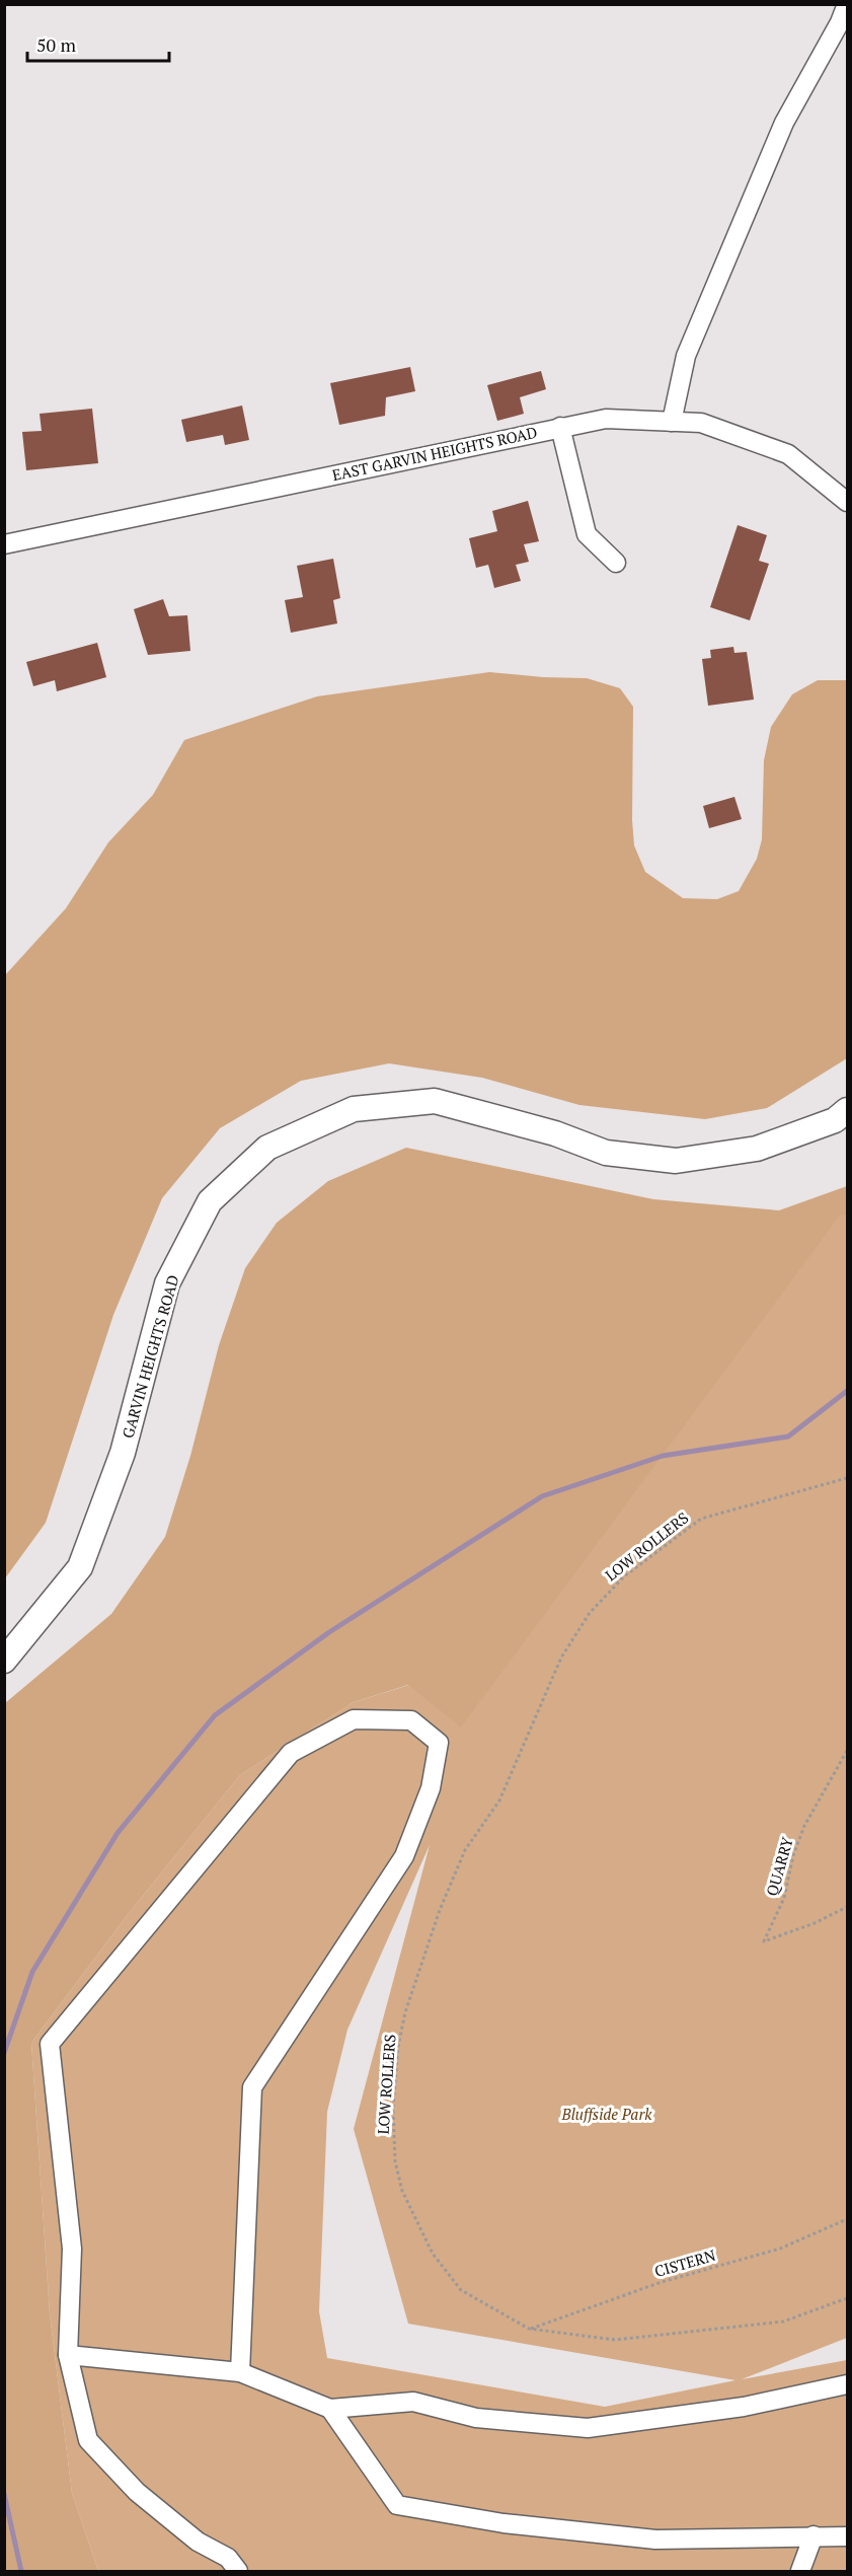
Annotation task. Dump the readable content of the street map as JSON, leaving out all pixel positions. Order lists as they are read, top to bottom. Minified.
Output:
{"streets":{"main road":["GARVIN HEIGHTS ROAD"],"street":["EAST GARVIN HEIGHTS ROAD"],"path":["LOW ROLLERS","QUARRY","CISTERN"]},"crossings":[["LOW ROLLERS","CISTERN"]],"parks":["Bluffside Park"],"scale_bar":"50 m"}
